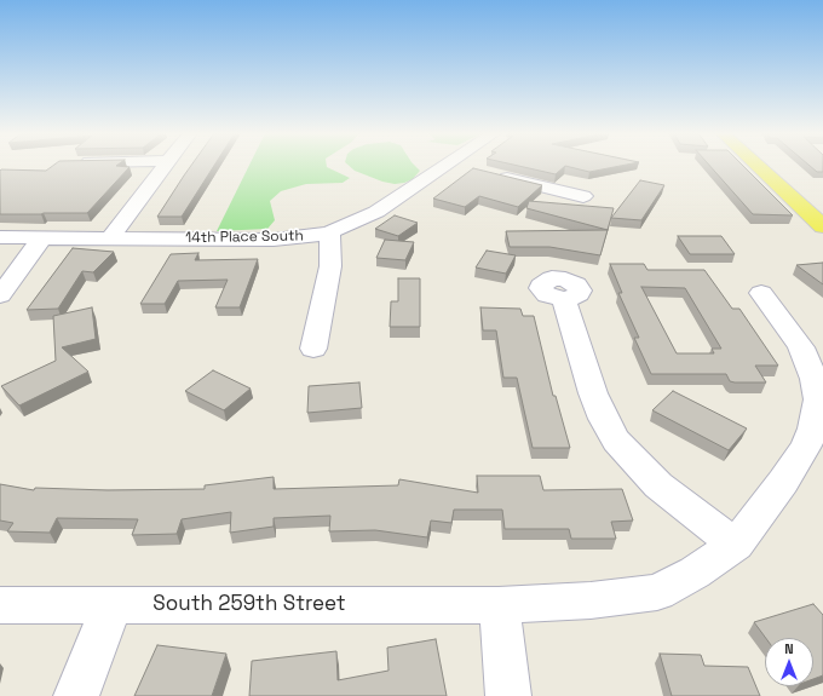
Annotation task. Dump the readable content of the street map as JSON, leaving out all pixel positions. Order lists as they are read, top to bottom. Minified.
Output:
{"streets":{"street":["14th Place South","South 259th Street"]},"north":"top"}
